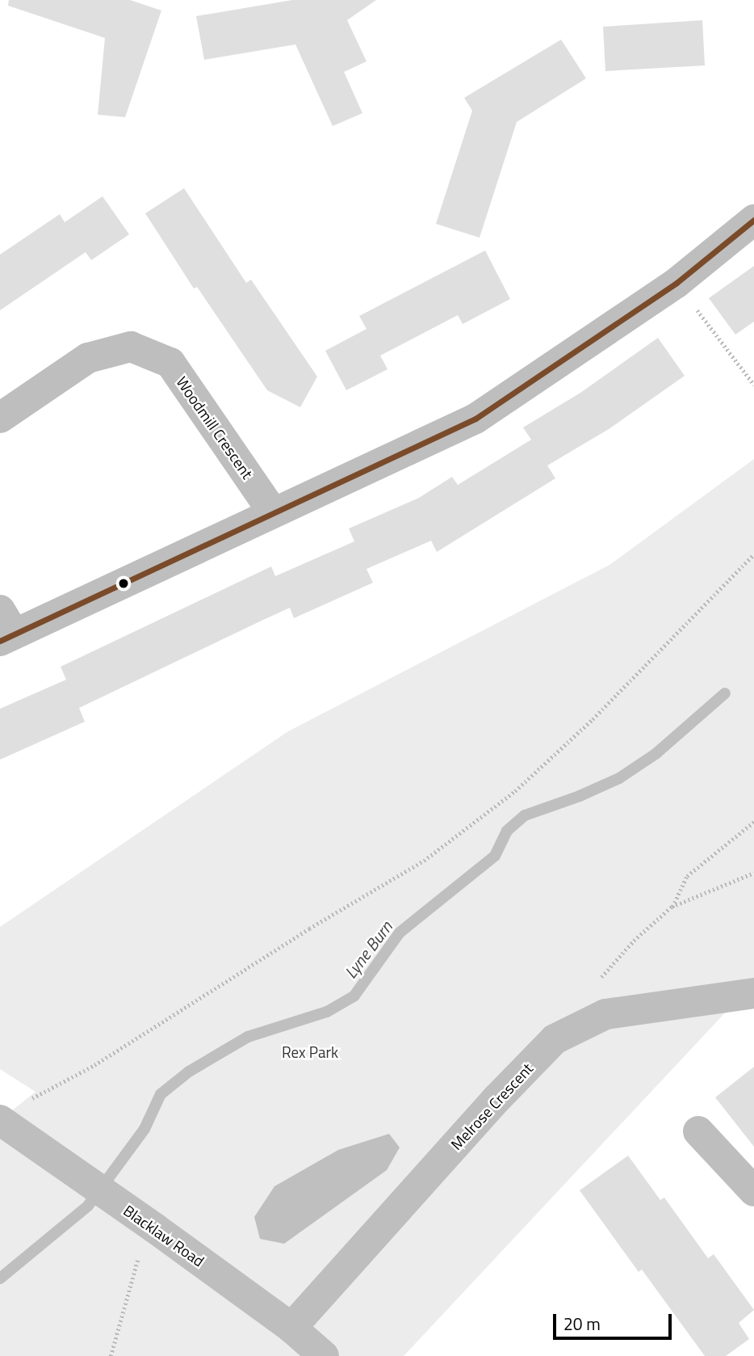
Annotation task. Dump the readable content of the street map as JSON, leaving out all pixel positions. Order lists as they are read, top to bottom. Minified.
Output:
{"streets":{"street":["Woodmill Crescent","Melrose Crescent","Blacklaw Road"]},"crossings":[["Melrose Crescent","Blacklaw Road"]],"water":["Lyne Burn"],"parks":["Rex Park"],"scale_bar":"20 m"}
